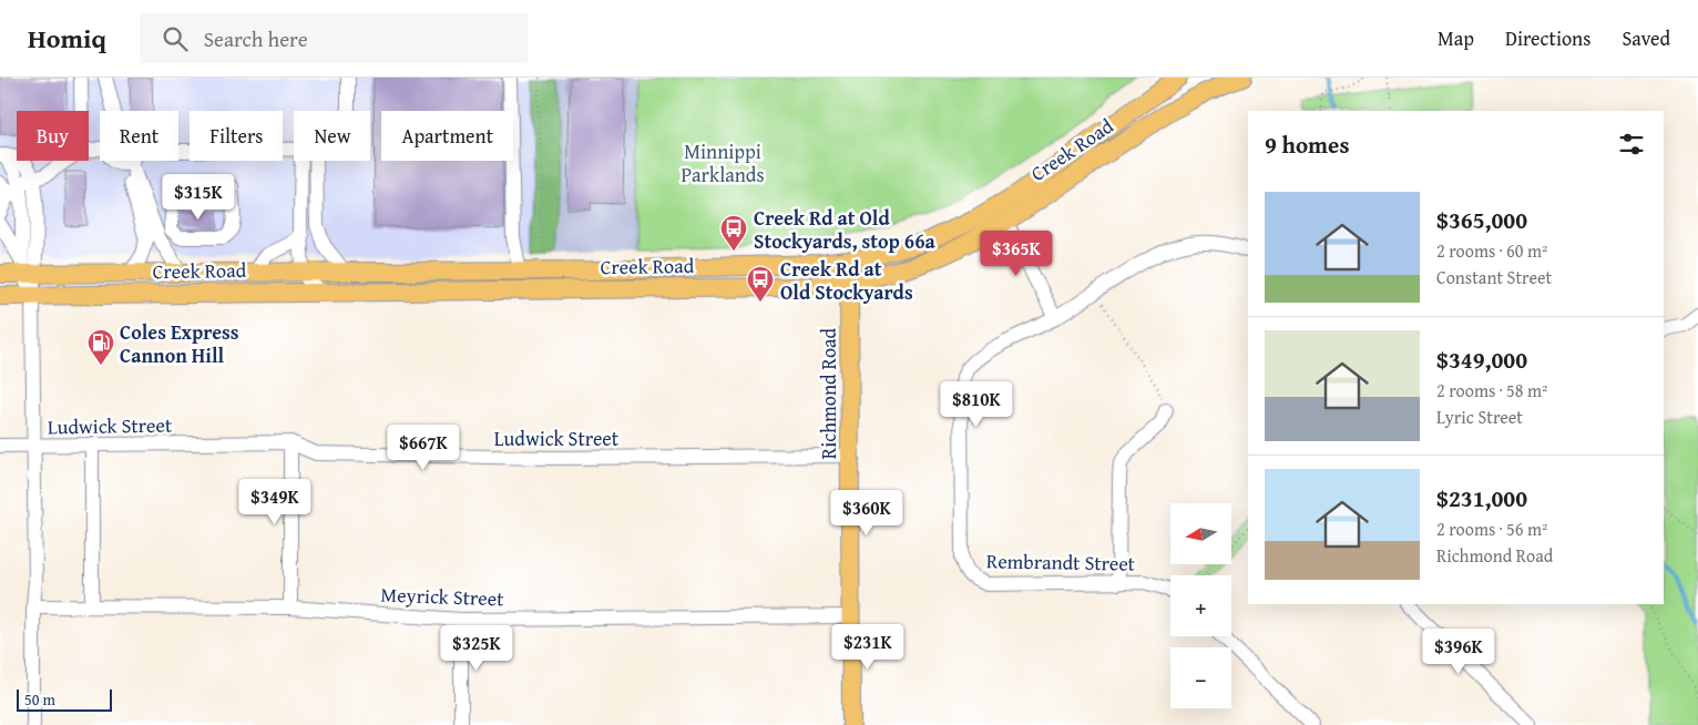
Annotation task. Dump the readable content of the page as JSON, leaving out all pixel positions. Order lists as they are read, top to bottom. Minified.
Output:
{"streets":{"main road":["Creek Road","Richmond Road"],"street":["Ludwick Street","Rembrandt Street","Meyrick Street"]},"crossings":[["Creek Road","Richmond Road"],["Richmond Road","Ludwick Street"],["Richmond Road","Meyrick Street"]],"parks":["Minnippi Parklands"],"places":{"bus stop":["Creek Rd at Old Stockyards, stop 66a","Creek Rd at Old Stockyards"],"fuel station":["Coles Express Cannon Hill"]},"scale_bar":"50 m","north":"left","page":{"header":"Homiq","search":"Search here","nav":["Map","Directions","Saved"],"chip":["Buy","Rent","Filters","New","Apartment"],"heading":"9 homes","price":["$315K","$365K","$810K","$667K","$349K","$360K","$231K","$325K","$396K"],"list":[{"name":"$365,000","note":"2 rooms · 60 m² · Constant Street"},{"name":"$349,000","note":"2 rooms · 58 m² · Lyric Street"},{"name":"$231,000","note":"2 rooms · 56 m² · Richmond Road"}],"map_buttons":["+","−"],"scale":"50 m"}}
